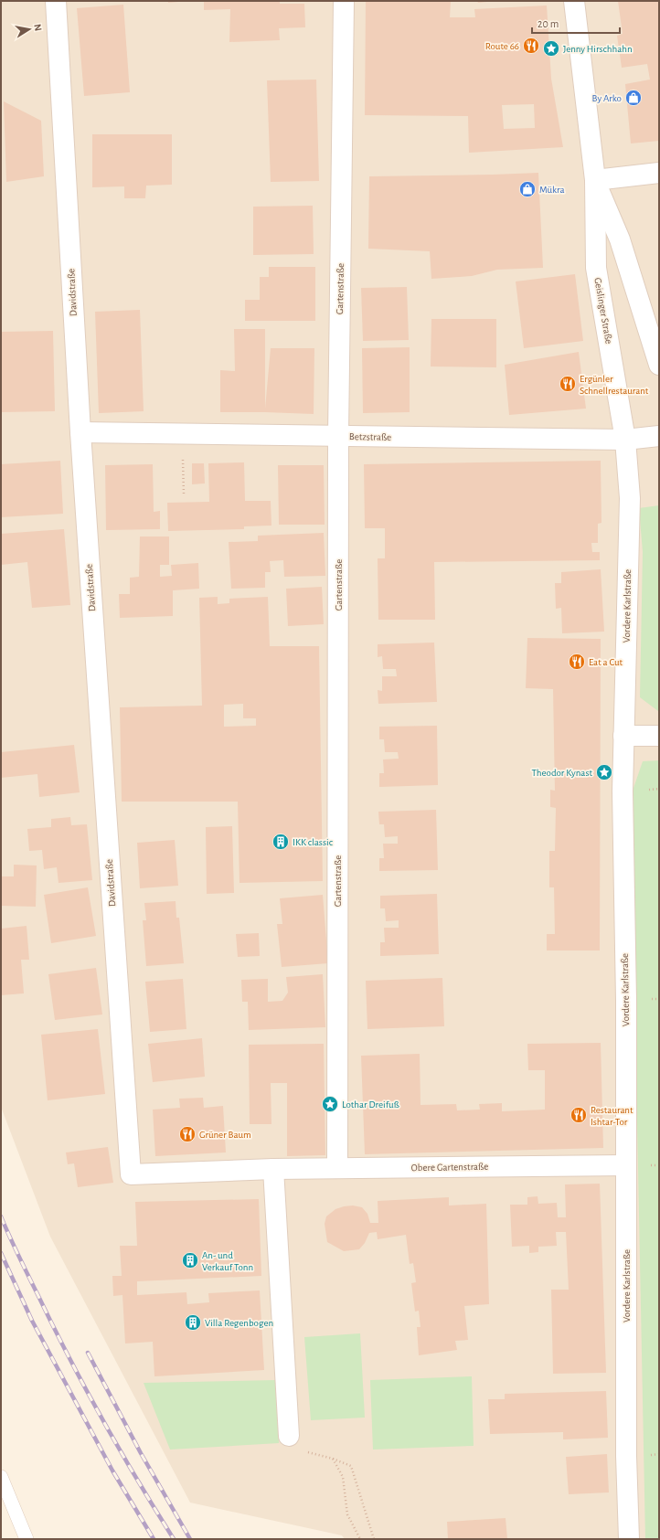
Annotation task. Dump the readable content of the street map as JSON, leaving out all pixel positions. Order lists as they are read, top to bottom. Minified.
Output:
{"streets":{"street":["Gartenstraße","Davidstraße","Geislinger Straße","Betzstraße","Vordere Karlstraße","Obere Gartenstraße"]},"crossings":[["Gartenstraße","Betzstraße"],["Gartenstraße","Obere Gartenstraße"],["Davidstraße","Betzstraße"],["Davidstraße","Obere Gartenstraße"],["Geislinger Straße","Betzstraße"],["Geislinger Straße","Vordere Karlstraße"],["Betzstraße","Vordere Karlstraße"],["Vordere Karlstraße","Obere Gartenstraße"]],"places":{"restaurant":["Route 66","Ergünler Schnellrestaurant","Eat a Cut","Restaurant Ishtar-Tor","Grüner Baum"],"place":["Jenny Hirschhahn","Theodor Kynast","Lothar Dreifuß"],"shop":["By Arko","Mükra"],"building":["IKK classic","An- und Verkauf Tonn","Villa Regenbogen"]},"scale_bar":"20 m","north":"right"}
